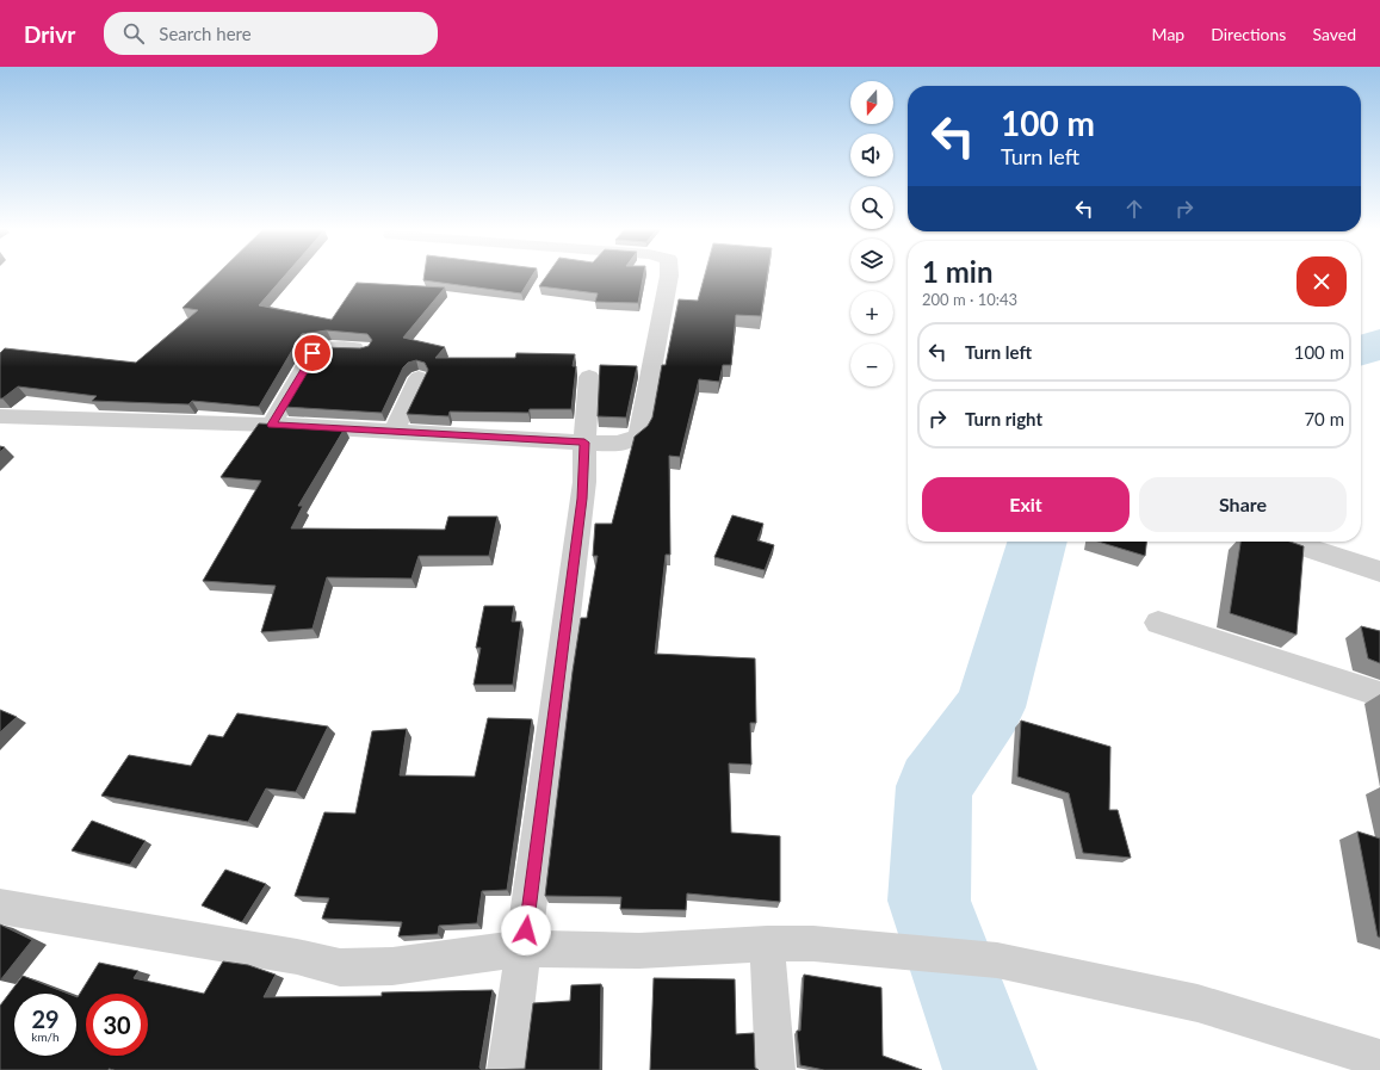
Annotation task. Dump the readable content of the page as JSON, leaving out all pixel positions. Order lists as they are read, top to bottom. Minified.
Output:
{"north":"bottom","page":{"header":"Drivr","search":"Search here","nav":["Map","Directions","Saved"],"map_buttons":["+","−"],"turn":["100 m","Turn left"],"heading":["1 min","200 m · 10:43"],"list":[{"name":"Turn left","value":"100 m"},{"name":"Turn right","value":"70 m"}],"buttons":["Exit","Share"],"speed":"29 km/h","limit":"30"}}
